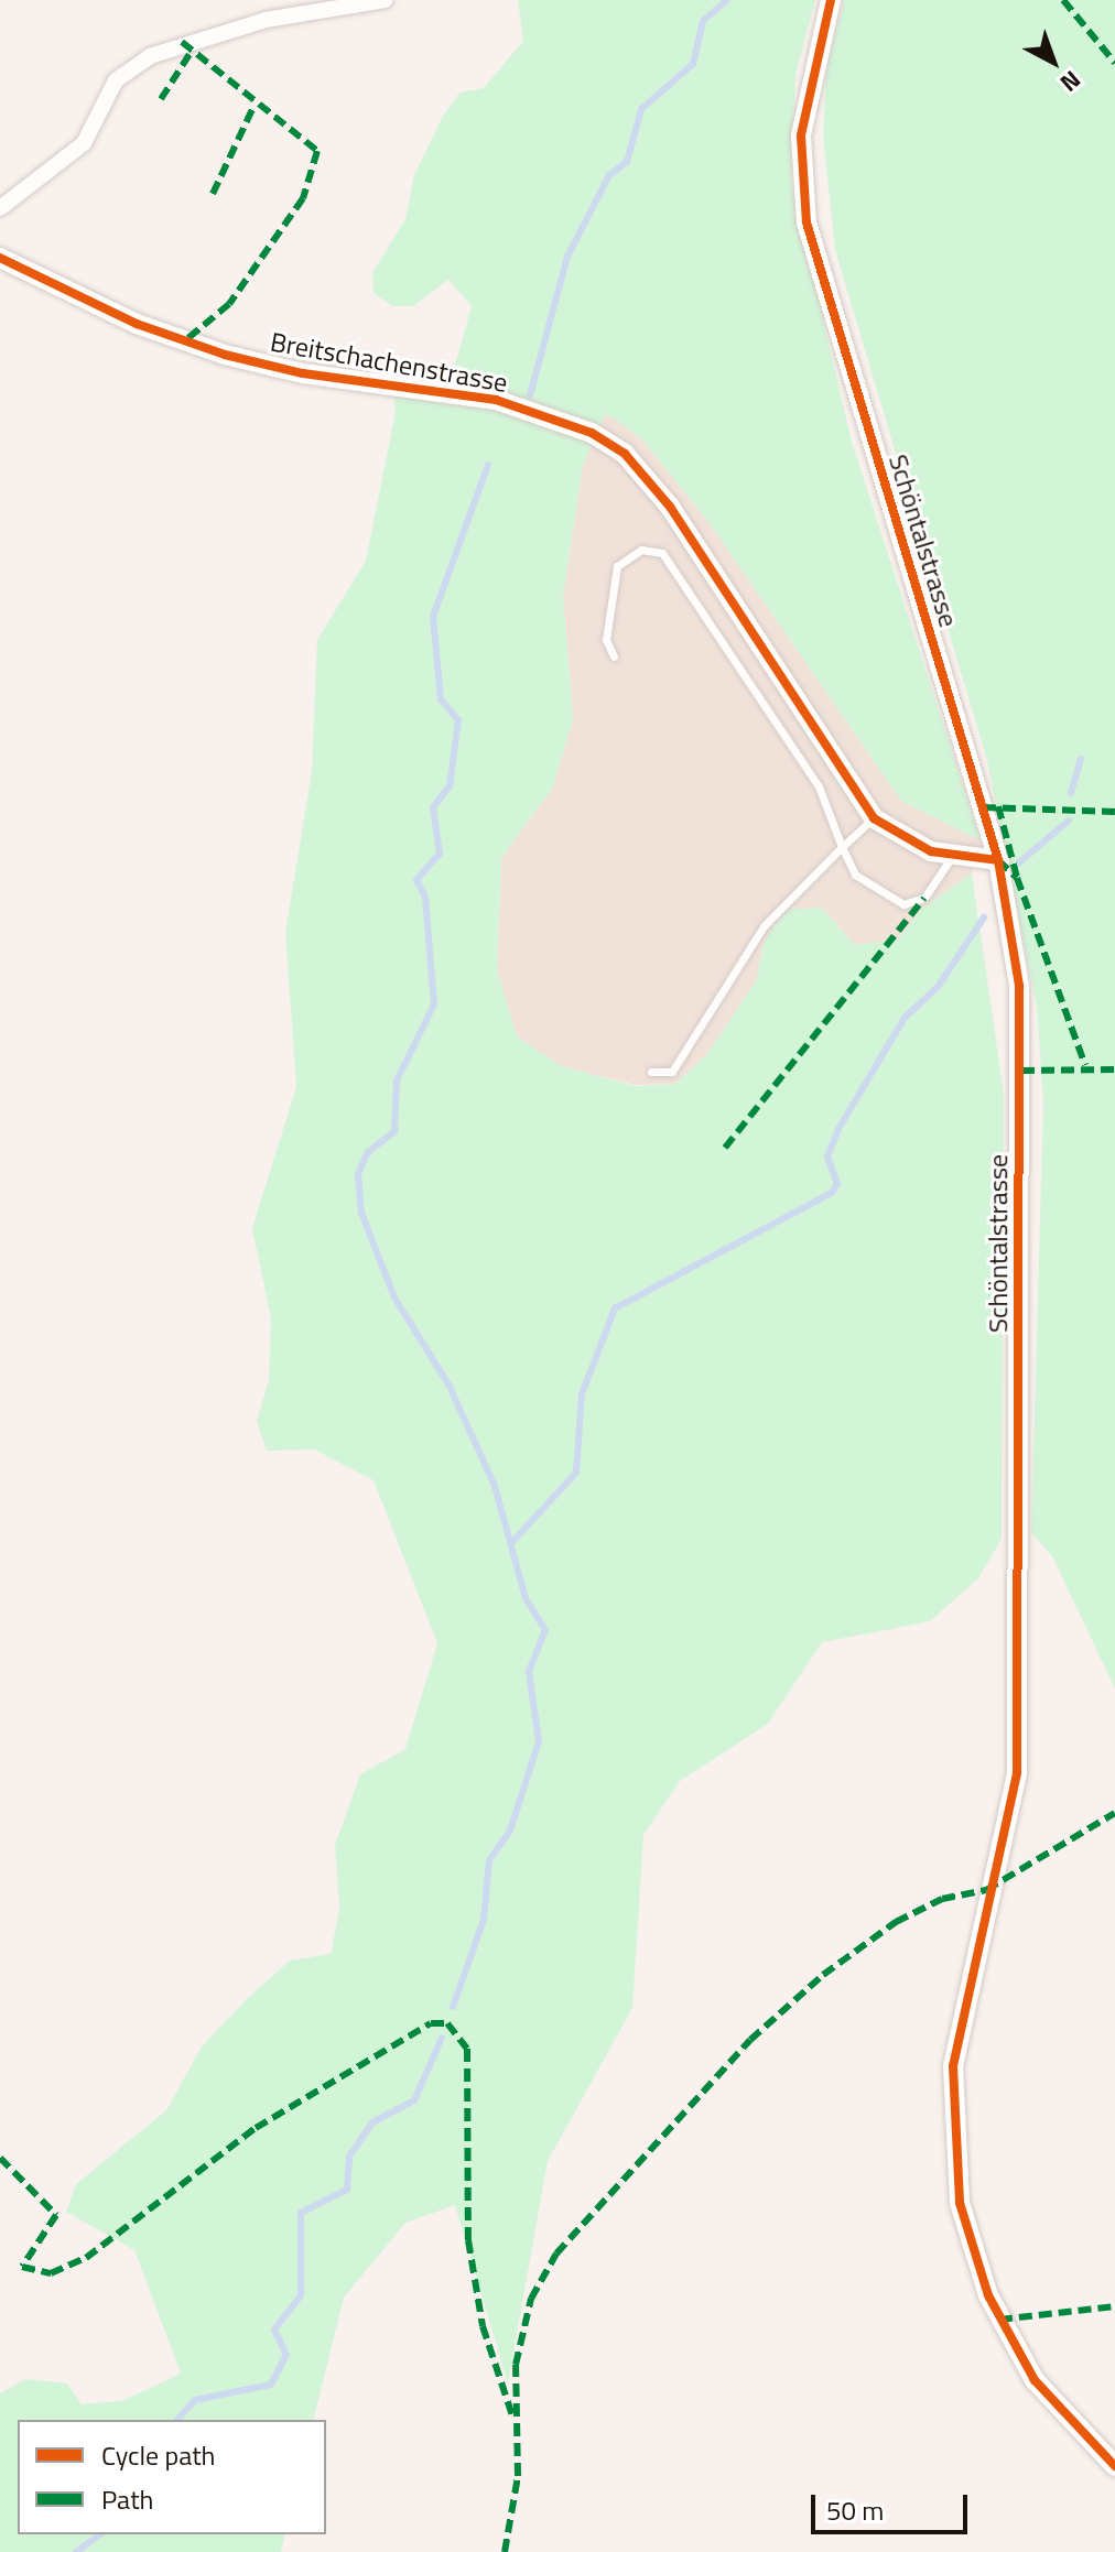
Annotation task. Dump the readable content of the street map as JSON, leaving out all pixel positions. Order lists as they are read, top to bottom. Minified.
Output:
{"streets":{"street":["Breitschachenstrasse","Schöntalstrasse"]},"crossings":[["Breitschachenstrasse","Schöntalstrasse"]],"legend":["Cycle path","Path"],"scale_bar":"50 m","north":"bottom right"}
